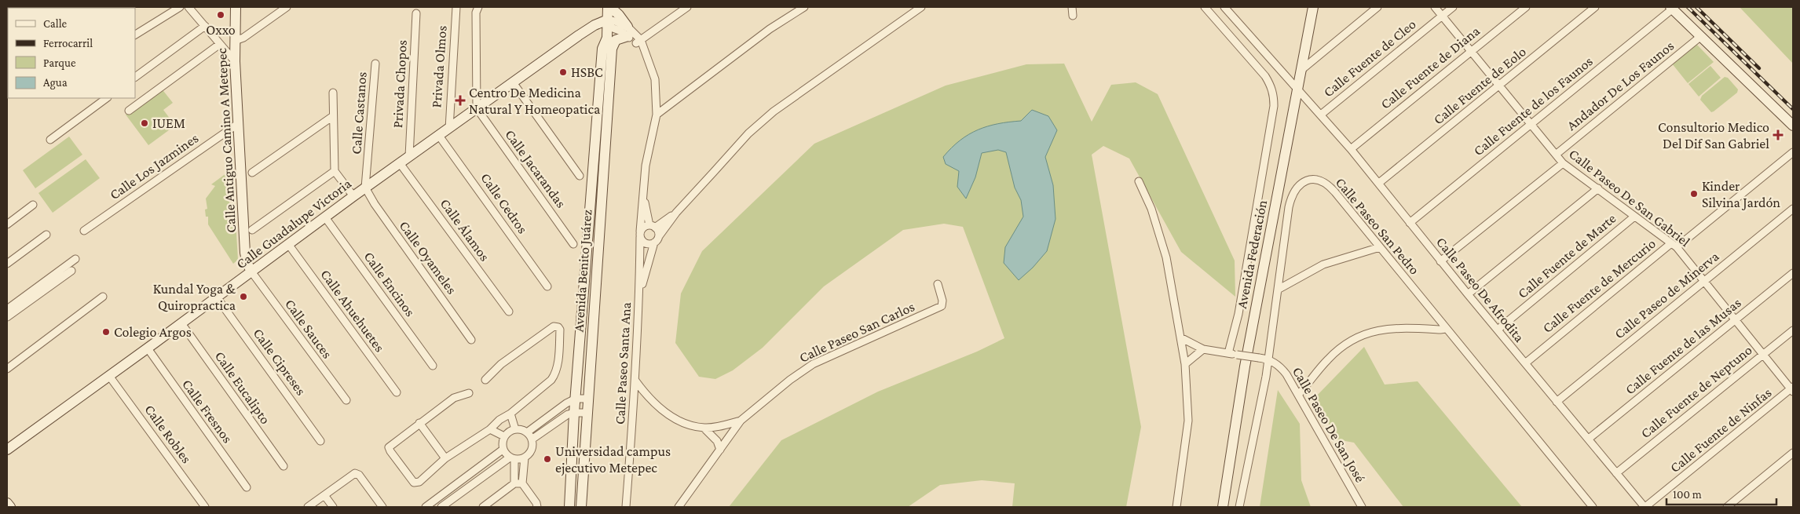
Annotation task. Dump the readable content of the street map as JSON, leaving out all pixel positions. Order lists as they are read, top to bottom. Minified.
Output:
{"streets":{"main road":["Calle Antiguo Camino A Metepec","Calle Guadalupe Victoria","Avenida Federación","Avenida Benito Juárez"],"street":["Calle Fuente de Cleo","Privada Olmos","Calle Fuente de Diana","Privada Chopos","Calle Fuente de Eolo","Andador De Los Faunos","Calle Fuente de los Faunos","Calle Castanos","Calle Los Jazmines","Calle Jacarandas","Calle Paseo De San Gabriel","Calle Cedros","Calle Paseo San Pedro","Calle Álamos","Calle Fuente de Marte","Calle Oyameles","Calle Encinos","Calle Fuente de Mercurio","Calle Paseo De Afrodita","Calle Paseo de Minerva","Calle Ahuehuetes","Calle Sauces","Calle Paseo San Carlos","Calle Fuente de las Musas","Calle Cipreses","Calle Paseo Santa Ana","Calle Eucalipto","Calle Fuente de Neptuno","Calle Fresnos","Calle Paseo De San José","Calle Fuente de Ninfas","Calle Robles"]},"crossings":[["Calle Fuente de Cleo","Calle Paseo De San Gabriel"],["Calle Fuente de Cleo","Calle Paseo De Afrodita"],["Privada Olmos","Calle Guadalupe Victoria"],["Calle Fuente de Diana","Calle Paseo De San Gabriel"],["Calle Fuente de Diana","Calle Paseo De Afrodita"],["Privada Chopos","Calle Guadalupe Victoria"],["Calle Fuente de Eolo","Calle Paseo De San Gabriel"],["Calle Fuente de Eolo","Calle Paseo De Afrodita"],["Andador De Los Faunos","Calle Paseo De San Gabriel"],["Calle Fuente de los Faunos","Calle Paseo De San Gabriel"],["Calle Fuente de los Faunos","Calle Paseo De Afrodita"],["Calle Castanos","Calle Guadalupe Victoria"],["Calle Castanos","Calle Oyameles"],["Calle Antiguo Camino A Metepec","Calle Los Jazmines"],["Calle Antiguo Camino A Metepec","Calle Guadalupe Victoria"],["Calle Antiguo Camino A Metepec","Calle Sauces"],["Calle Jacarandas","Calle Guadalupe Victoria"],["Calle Paseo De San Gabriel","Calle Fuente de Marte"],["Calle Paseo De San Gabriel","Calle Fuente de Mercurio"],["Calle Paseo De San Gabriel","Calle Paseo de Minerva"],["Calle Paseo De San Gabriel","Calle Fuente de las Musas"],["Calle Paseo De San Gabriel","Calle Fuente de Neptuno"],["Calle Paseo De San Gabriel","Calle Fuente de Ninfas"],["Calle Cedros","Calle Guadalupe Victoria"],["Calle Guadalupe Victoria","Calle Álamos"],["Calle Guadalupe Victoria","Calle Oyameles"],["Calle Guadalupe Victoria","Avenida Benito Juárez"],["Calle Guadalupe Victoria","Calle Encinos"],["Calle Guadalupe Victoria","Calle Ahuehuetes"],["Calle Guadalupe Victoria","Calle Sauces"],["Calle Guadalupe Victoria","Calle Cipreses"],["Calle Guadalupe Victoria","Calle Paseo Santa Ana"],["Calle Guadalupe Victoria","Calle Eucalipto"],["Calle Guadalupe Victoria","Calle Fresnos"],["Calle Guadalupe Victoria","Calle Robles"],["Calle Paseo San Pedro","Calle Paseo De San José"],["Avenida Federación","Calle Paseo De Afrodita"],["Calle Fuente de Marte","Calle Paseo De Afrodita"],["Avenida Benito Juárez","Calle Paseo Santa Ana"],["Calle Fuente de Mercurio","Calle Paseo De Afrodita"],["Calle Paseo De Afrodita","Calle Paseo de Minerva"],["Calle Paseo De Afrodita","Calle Fuente de las Musas"],["Calle Paseo De Afrodita","Calle Fuente de Neptuno"],["Calle Paseo De Afrodita","Calle Fuente de Ninfas"]],"places":{"other":["Oxxo","HSBC","IUEM","Kinder Silvina Jardón","Kundal Yoga & Quiropractica","Colegio Argos","Universidad campus ejecutivo Metepec"],"health":["Centro De Medicina Natural Y Homeopatica","Consultorio Medico Del Dif San Gabriel"]},"legend":["Calle","Ferrocarril","Parque","Agua"],"scale_bar":"100 m"}
